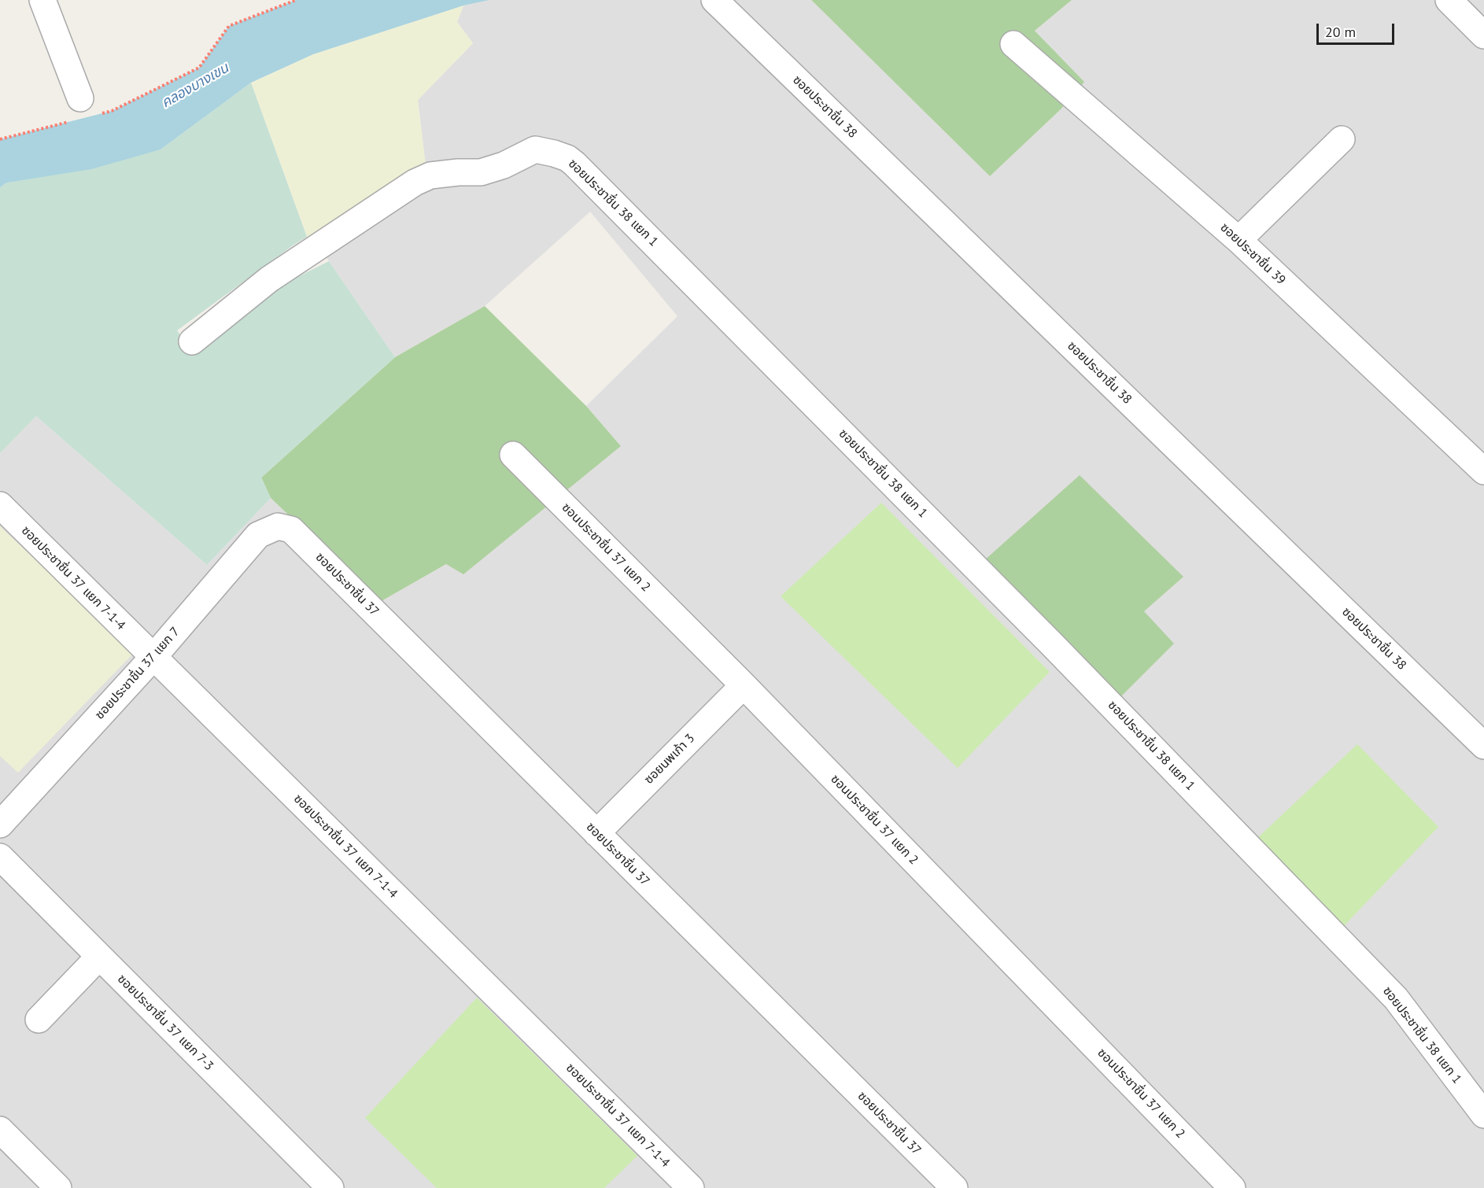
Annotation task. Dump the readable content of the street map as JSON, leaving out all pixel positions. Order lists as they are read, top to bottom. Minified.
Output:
{"streets":{"street":["ซอยประชาชื่น 38","ซอยประชาชื่น 38 แยก 1","ซอยประชาชื่น 39","ซอนประชาชื่น 37 แยก 2","ซอยประชาชื่น 37 แยก 7-1-4","ซอยประชาชื่น 37","ซอยประชาชื่น 37 แยก 7","ซอยนพเก้า 3","ซอยประชาชื่น 37 แยก 7-3"]},"crossings":[["ซอนประชาชื่น 37 แยก 2","ซอยนพเก้า 3"],["ซอยประชาชื่น 37 แยก 7-1-4","ซอยประชาชื่น 37 แยก 7"],["ซอยประชาชื่น 37","ซอยประชาชื่น 37 แยก 7"],["ซอยประชาชื่น 37","ซอยนพเก้า 3"]],"water":["คลองบางเขน"],"scale_bar":"20 m"}
